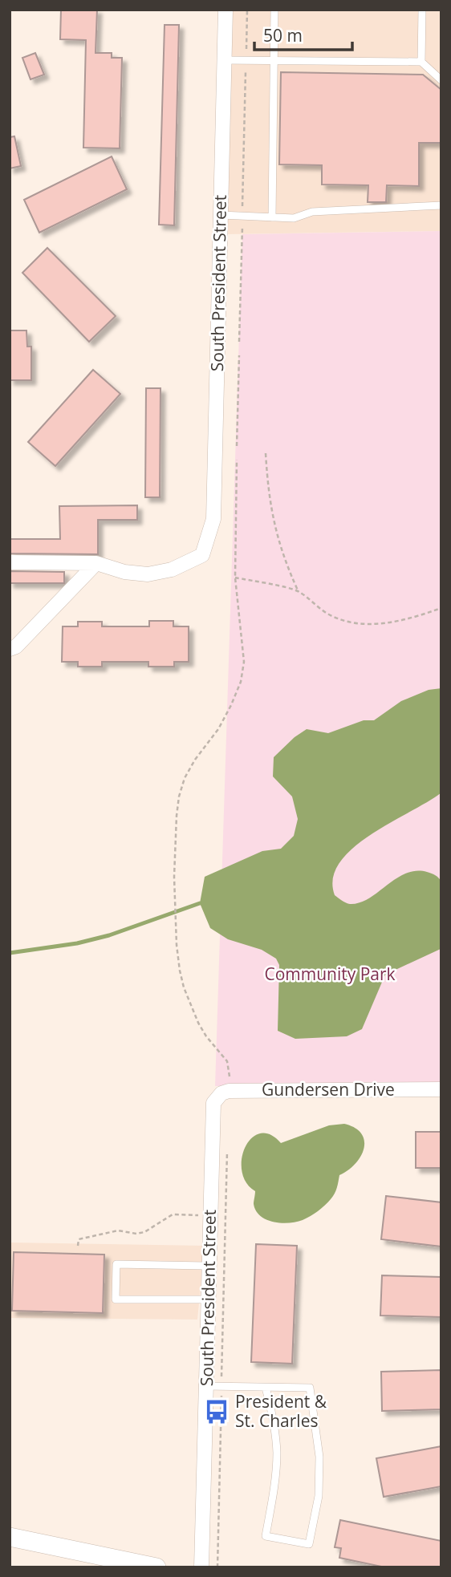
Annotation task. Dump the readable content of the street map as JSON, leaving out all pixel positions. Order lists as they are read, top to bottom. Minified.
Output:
{"streets":{"street":["South President Street","Gundersen Drive"]},"crossings":[["South President Street","Gundersen Drive"]],"parks":["Community Park"],"places":{"bus stop":["President & St. Charles"]},"scale_bar":"50 m"}
